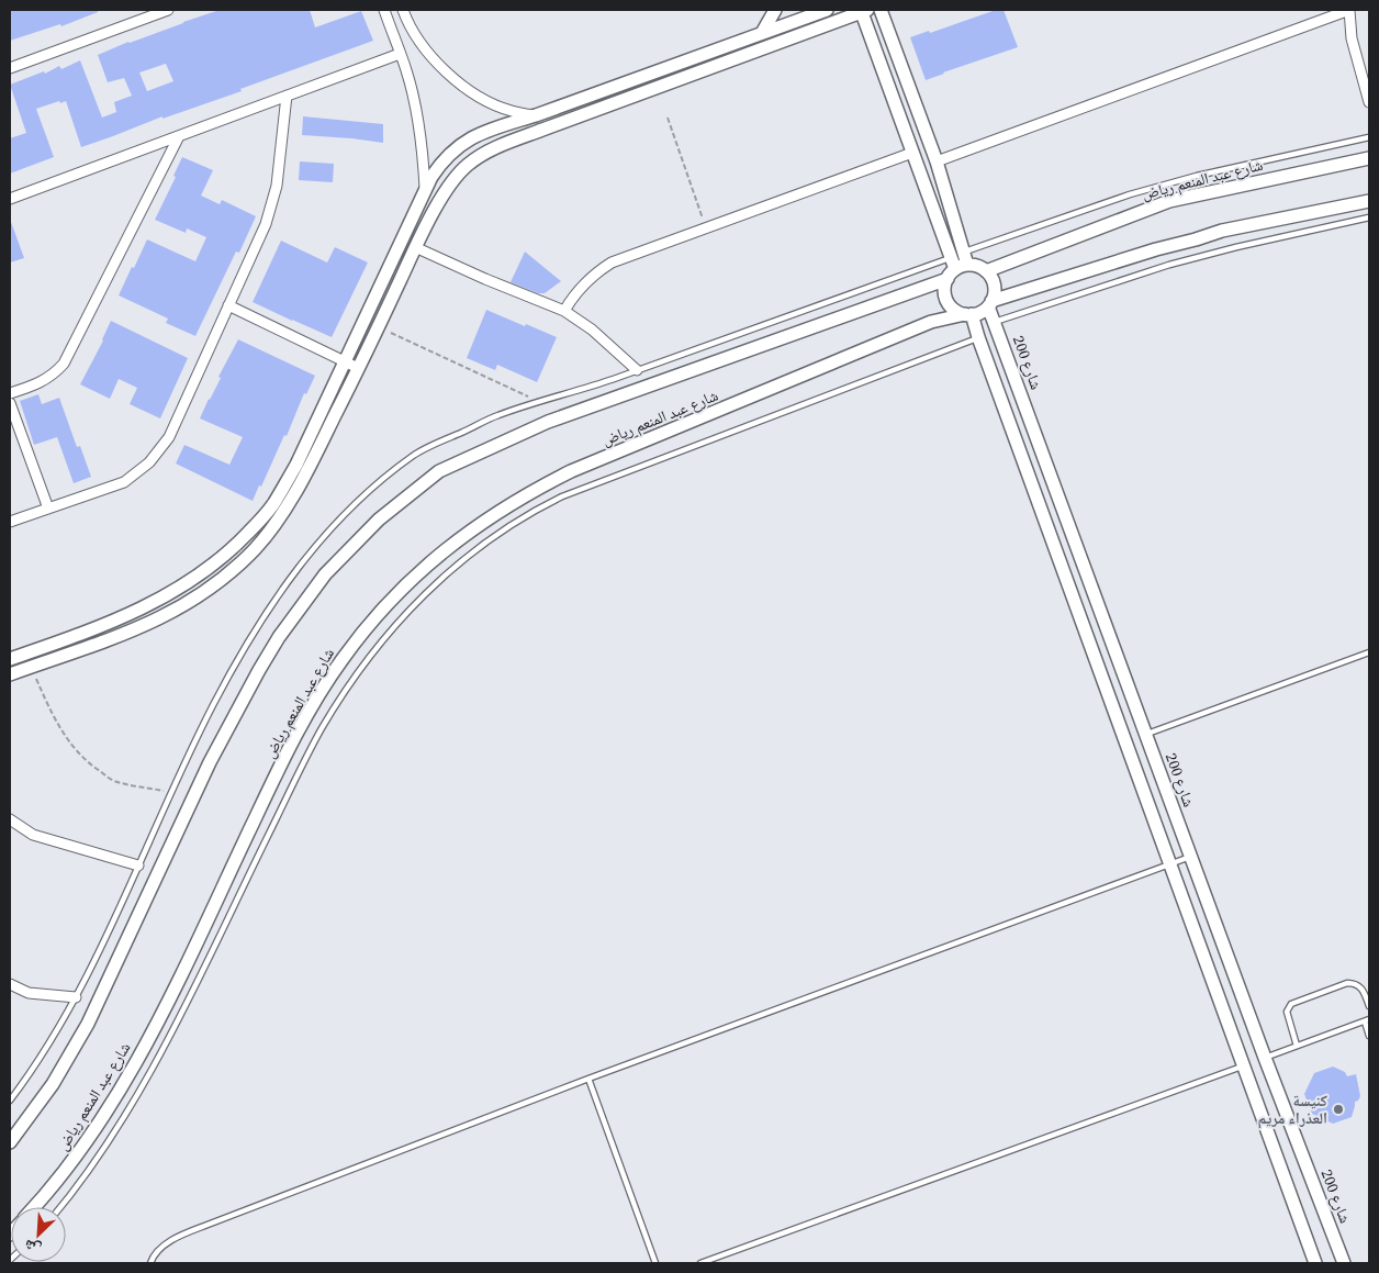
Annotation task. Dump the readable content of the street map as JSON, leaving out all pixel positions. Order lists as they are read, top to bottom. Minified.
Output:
{"streets":{"street":["شارع عبد المنعم رياض","شارع 200"]},"crossings":[["شارع عبد المنعم رياض","شارع 200"]],"places":["كنيسة العذراء مريم"],"north":"bottom left"}
